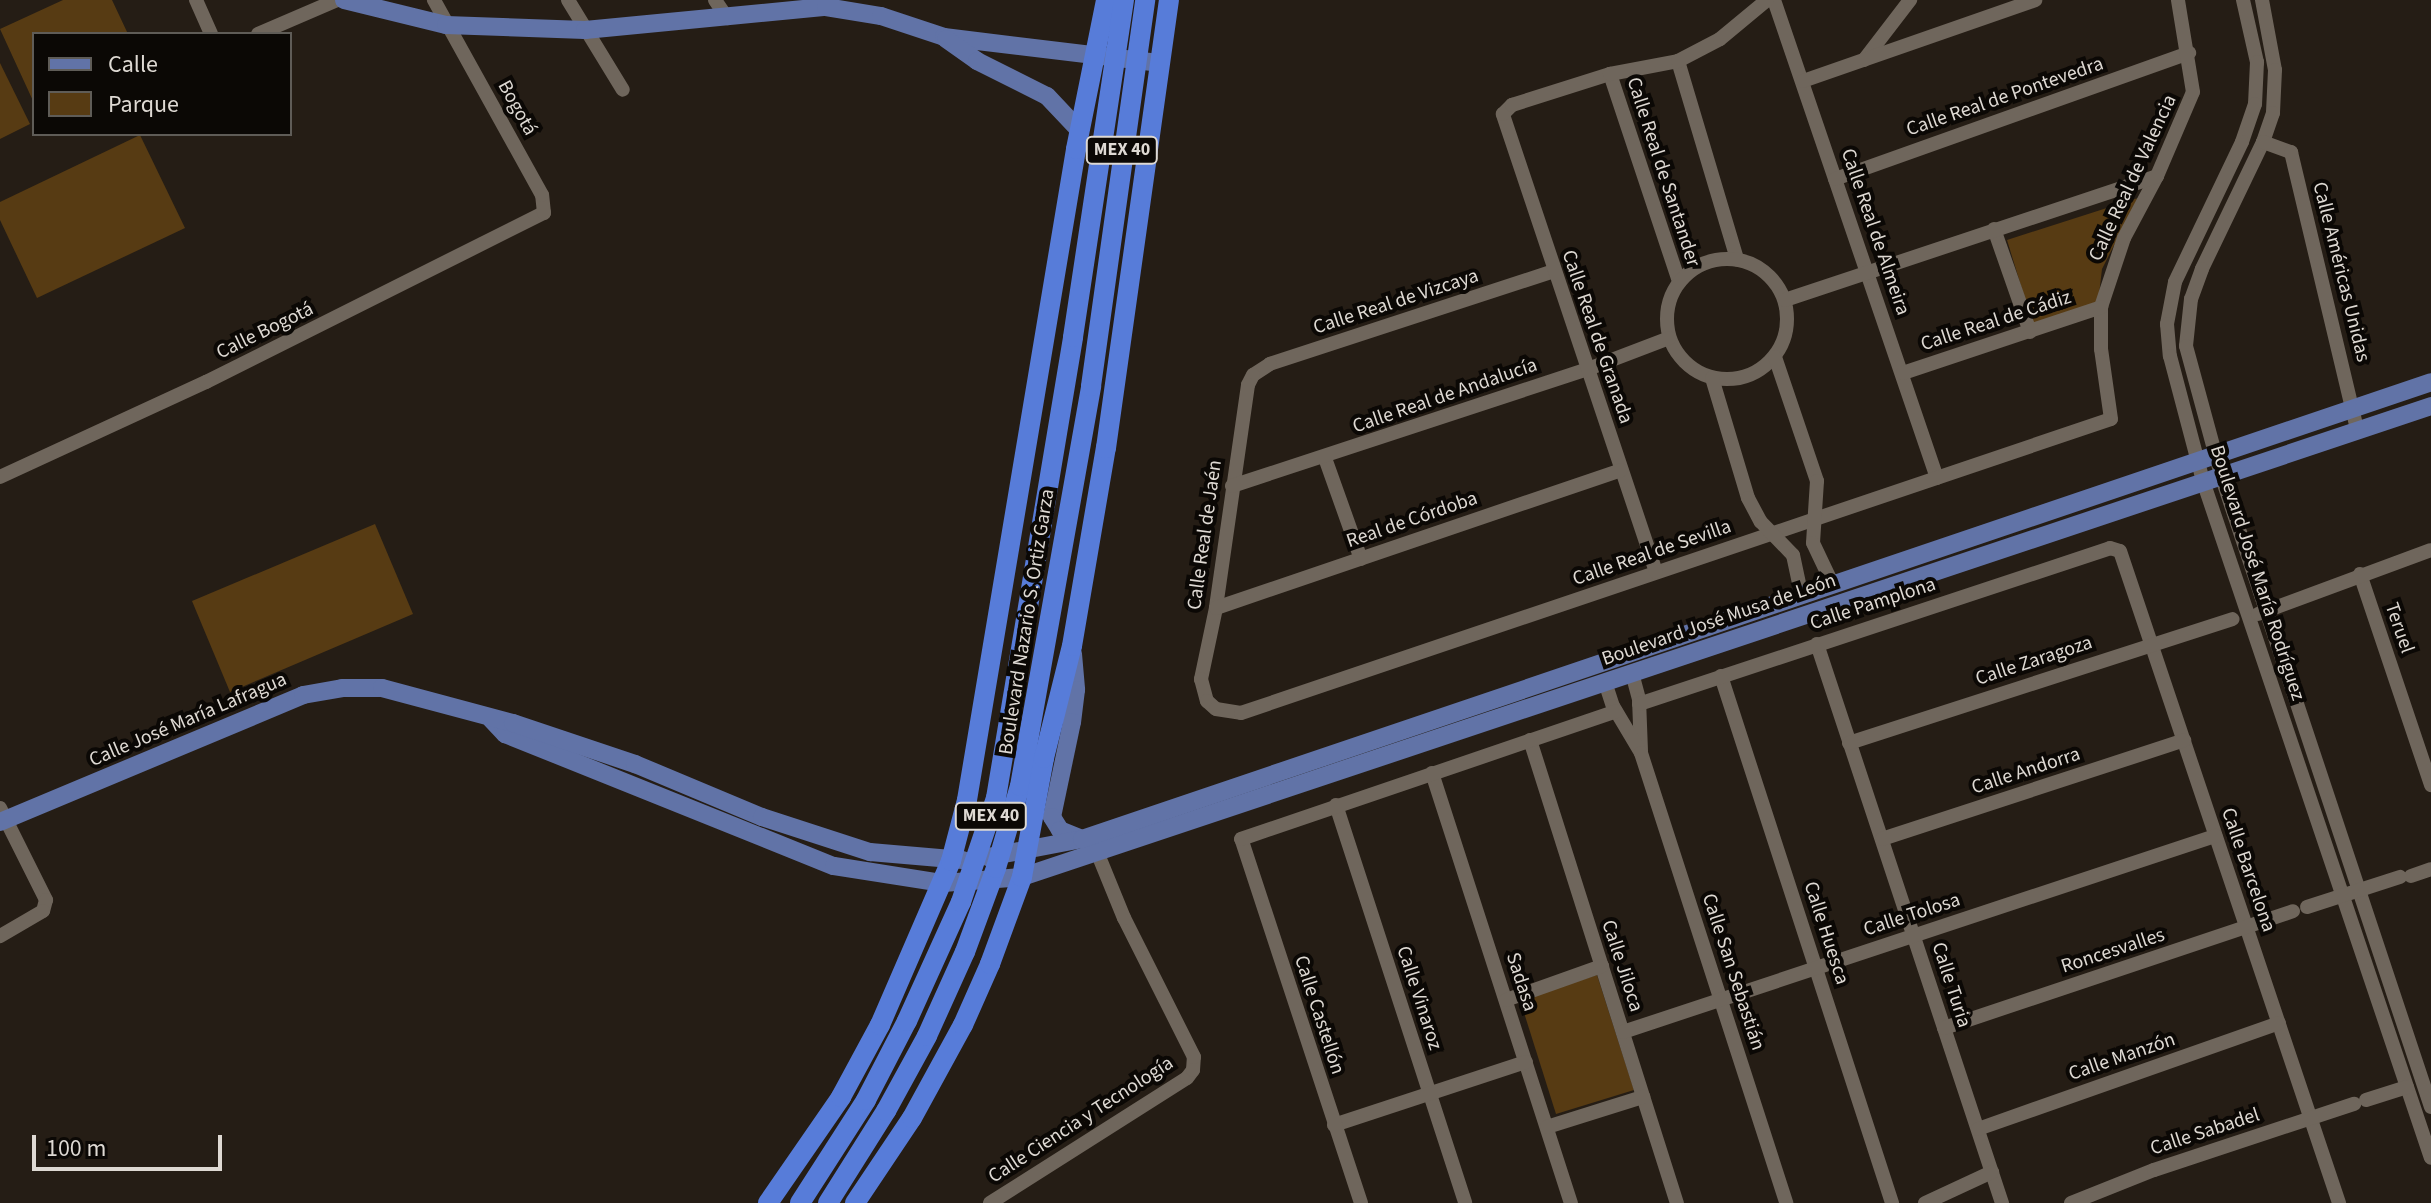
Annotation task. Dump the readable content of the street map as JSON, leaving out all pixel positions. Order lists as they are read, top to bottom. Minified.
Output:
{"streets":{"highway":["MEX 40","Boulevard Nazario S. Ortiz Garza"],"main road":["Boulevard José Musa de León","Calle José María Lafragua"],"street":["Calle Real de Pontevedra","Bogotá","Calle Real de Santander","Calle Real de Valencia","Calle Real de Almeira","Calle Américas Unidas","Calle Real de Vizcaya","Calle Real de Cádiz","Calle Bogotá","Calle Real de Granada","Calle Real de Andalucía","Real de Córdoba","Calle Real de Jaén","Calle Real de Sevilla","Boulevard José María Rodríguez","Calle Pamplona","Teruel","Calle Zaragoza","Calle Andorra","Calle Barcelona","Calle Tolosa","Calle Huesca","Roncesvalles","Calle Jiloca","Calle San Sebastián","Sadasa","Calle Turia","Calle Vinaroz","Calle Castellón","Calle Manzón","Calle Ciencia y Tecnología","Calle Sabadel"]},"crossings":[["Calle Real de Pontevedra","Calle Real de Valencia"],["Calle Real de Pontevedra","Calle Real de Almeira"],["Bogotá","Calle Bogotá"],["Calle Real de Santander","Calle Real de Granada"],["Calle Real de Santander","Calle Real de Andalucía"],["Calle Real de Valencia","Calle Real de Cádiz"],["Calle Real de Valencia","Calle Real de Sevilla"],["Calle Real de Almeira","Calle Real de Cádiz"],["Calle Real de Almeira","Calle Real de Sevilla"],["Calle Américas Unidas","Boulevard José María Rodríguez"],["Calle Américas Unidas","Boulevard José Musa de León"],["Calle Real de Vizcaya","Calle Real de Granada"],["Calle Real de Vizcaya","Calle Real de Jaén"],["Calle Real de Granada","Calle Real de Andalucía"],["Calle Real de Granada","Real de Córdoba"],["Calle Real de Granada","Calle Real de Sevilla"],["Calle Real de Andalucía","Calle Real de Jaén"],["Real de Córdoba","Calle Real de Jaén"],["Calle Real de Jaén","Calle Real de Sevilla"],["Boulevard José María Rodríguez","Boulevard José Musa de León"],["Boulevard José María Rodríguez","Roncesvalles"],["Boulevard José María Rodríguez","Calle Sabadel"],["Calle Pamplona","Calle Barcelona"],["Calle Pamplona","Calle Huesca"],["Calle Pamplona","Calle San Sebastián"],["Calle Pamplona","Calle Turia"],["Boulevard José Musa de León","Calle José María Lafragua"],["Boulevard José Musa de León","Calle San Sebastián"],["Boulevard José Musa de León","Calle Ciencia y Tecnología"],["Calle Zaragoza","Calle Barcelona"],["Calle Zaragoza","Calle Turia"],["Calle Andorra","Calle Barcelona"],["Calle Andorra","Calle Turia"],["Calle Barcelona","Calle Tolosa"],["Calle Barcelona","Roncesvalles"],["Calle Barcelona","Calle Manzón"],["Calle Barcelona","Calle Sabadel"],["Calle Tolosa","Calle Huesca"],["Calle Tolosa","Calle Jiloca"],["Calle Tolosa","Calle San Sebastián"],["Calle Tolosa","Calle Turia"],["Roncesvalles","Calle Turia"],["Calle Turia","Calle Manzón"],["Calle Vinaroz","Calle Castellón"]],"legend":["Calle","Parque"],"scale_bar":"100 m"}
